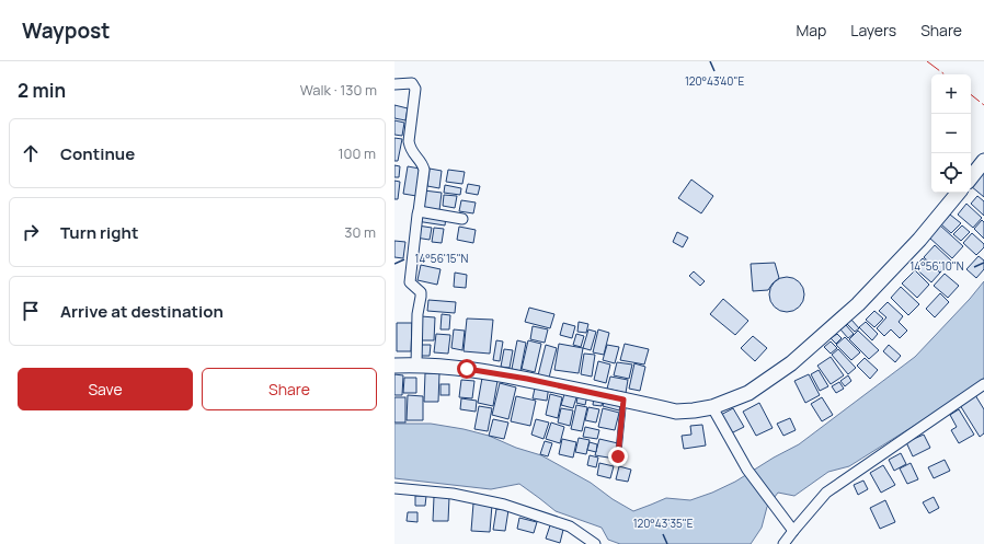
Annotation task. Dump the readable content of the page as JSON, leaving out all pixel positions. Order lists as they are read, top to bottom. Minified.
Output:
{"page":{"header":"Waypost","nav":["Map","Layers","Share"],"heading":["2 min","Walk · 130 m"],"map_buttons":["+","−"],"list":[["Continue","100 m"],["Turn right","30 m"],"Arrive at destination"],"buttons":["Save","Share"]},"coordinates":["120°43'40\"E","14°56'15\"N","14°56'10\"N","120°43'35\"E"]}
